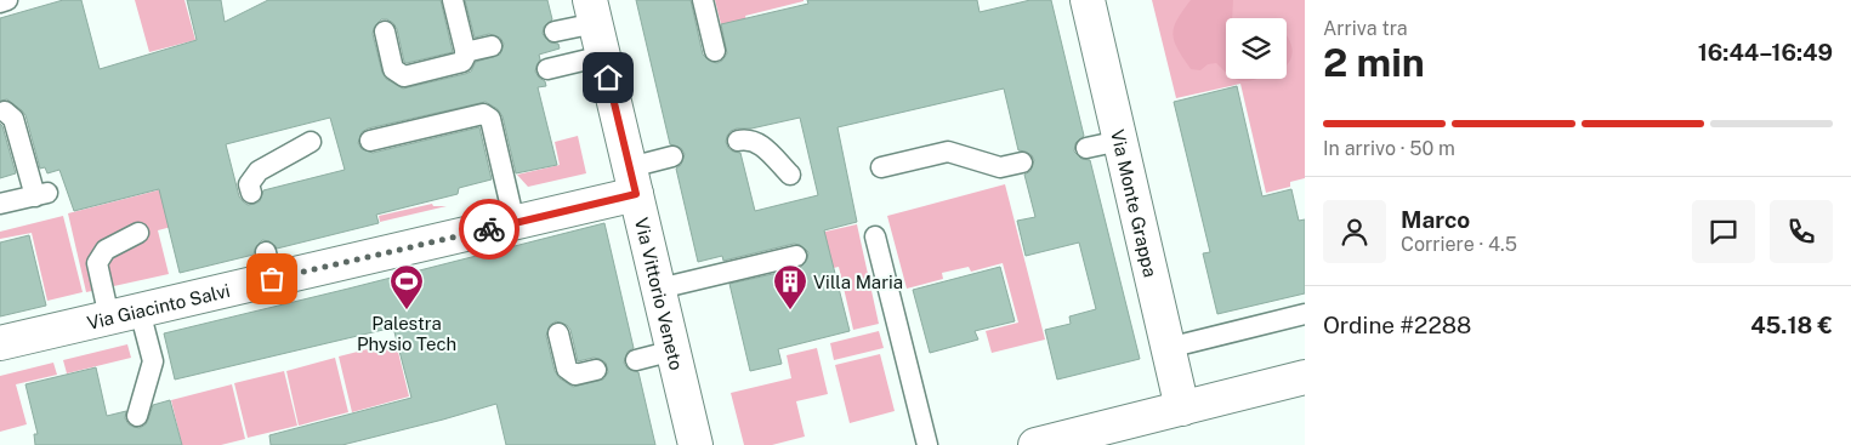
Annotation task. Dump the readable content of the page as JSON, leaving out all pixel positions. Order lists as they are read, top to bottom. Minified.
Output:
{"streets":{"street":["Via Monte Grappa","Via Vittorio Veneto","Via Giacinto Salvi"]},"crossings":[["Via Vittorio Veneto","Via Giacinto Salvi"]],"places":{"sports":["Palestra Physio Tech"],"building":["Villa Maria"]},"page":{"heading":["2 min","Arriva tra","16:44–16:49"],"panel":["Marco","Corriere · 4.5","Ordine #2288","45.18 €"],"bar":"In arrivo · 50 m"}}
